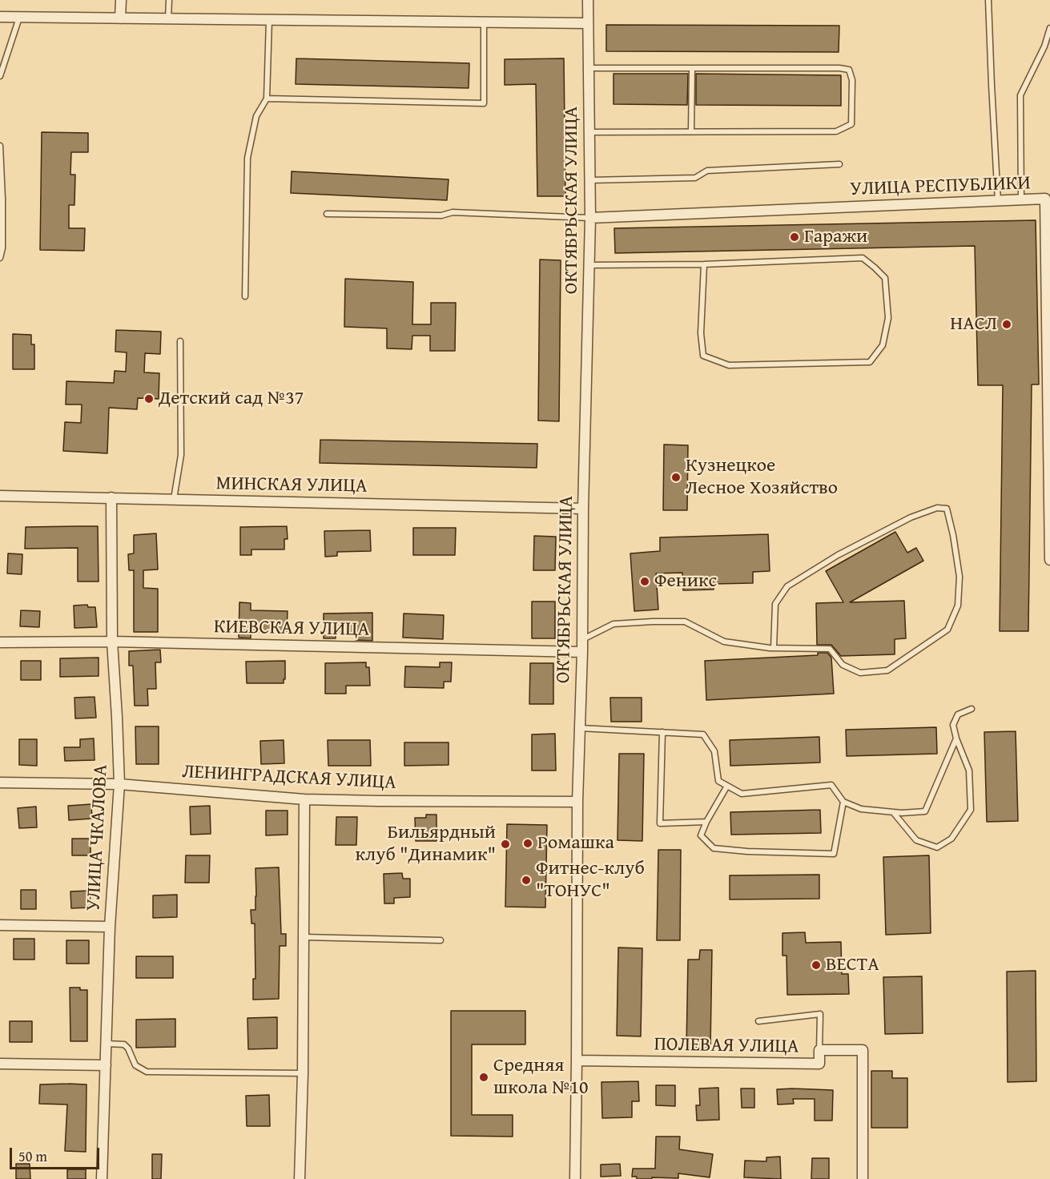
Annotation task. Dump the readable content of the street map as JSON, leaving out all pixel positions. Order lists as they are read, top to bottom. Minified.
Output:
{"streets":{"street":["УЛИЦА РЕСПУБЛИКИ","ОКТЯБРЬСКАЯ УЛИЦА","МИНСКАЯ УЛИЦА","КИЕВСКАЯ УЛИЦА","ЛЕНИНГРАДСКАЯ УЛИЦА","УЛИЦА ЧКАЛОВА","ПОЛЕВАЯ УЛИЦА"]},"crossings":[["УЛИЦА РЕСПУБЛИКИ","ОКТЯБРЬСКАЯ УЛИЦА"],["ОКТЯБРЬСКАЯ УЛИЦА","МИНСКАЯ УЛИЦА"],["ОКТЯБРЬСКАЯ УЛИЦА","КИЕВСКАЯ УЛИЦА"],["ОКТЯБРЬСКАЯ УЛИЦА","ЛЕНИНГРАДСКАЯ УЛИЦА"],["ОКТЯБРЬСКАЯ УЛИЦА","ПОЛЕВАЯ УЛИЦА"],["МИНСКАЯ УЛИЦА","УЛИЦА ЧКАЛОВА"],["КИЕВСКАЯ УЛИЦА","УЛИЦА ЧКАЛОВА"],["ЛЕНИНГРАДСКАЯ УЛИЦА","УЛИЦА ЧКАЛОВА"]],"places":["Гаражи","НАСЛ","Детский сад №37","Кузнецкое Лесное Хозяйство","Феникс","Ромашка","Бильярдный клуб \"Динамик\"","Фитнес-клуб \"ТОНУС\"","ВЕСТА","Средняя школа №10"],"scale_bar":"50 m"}
